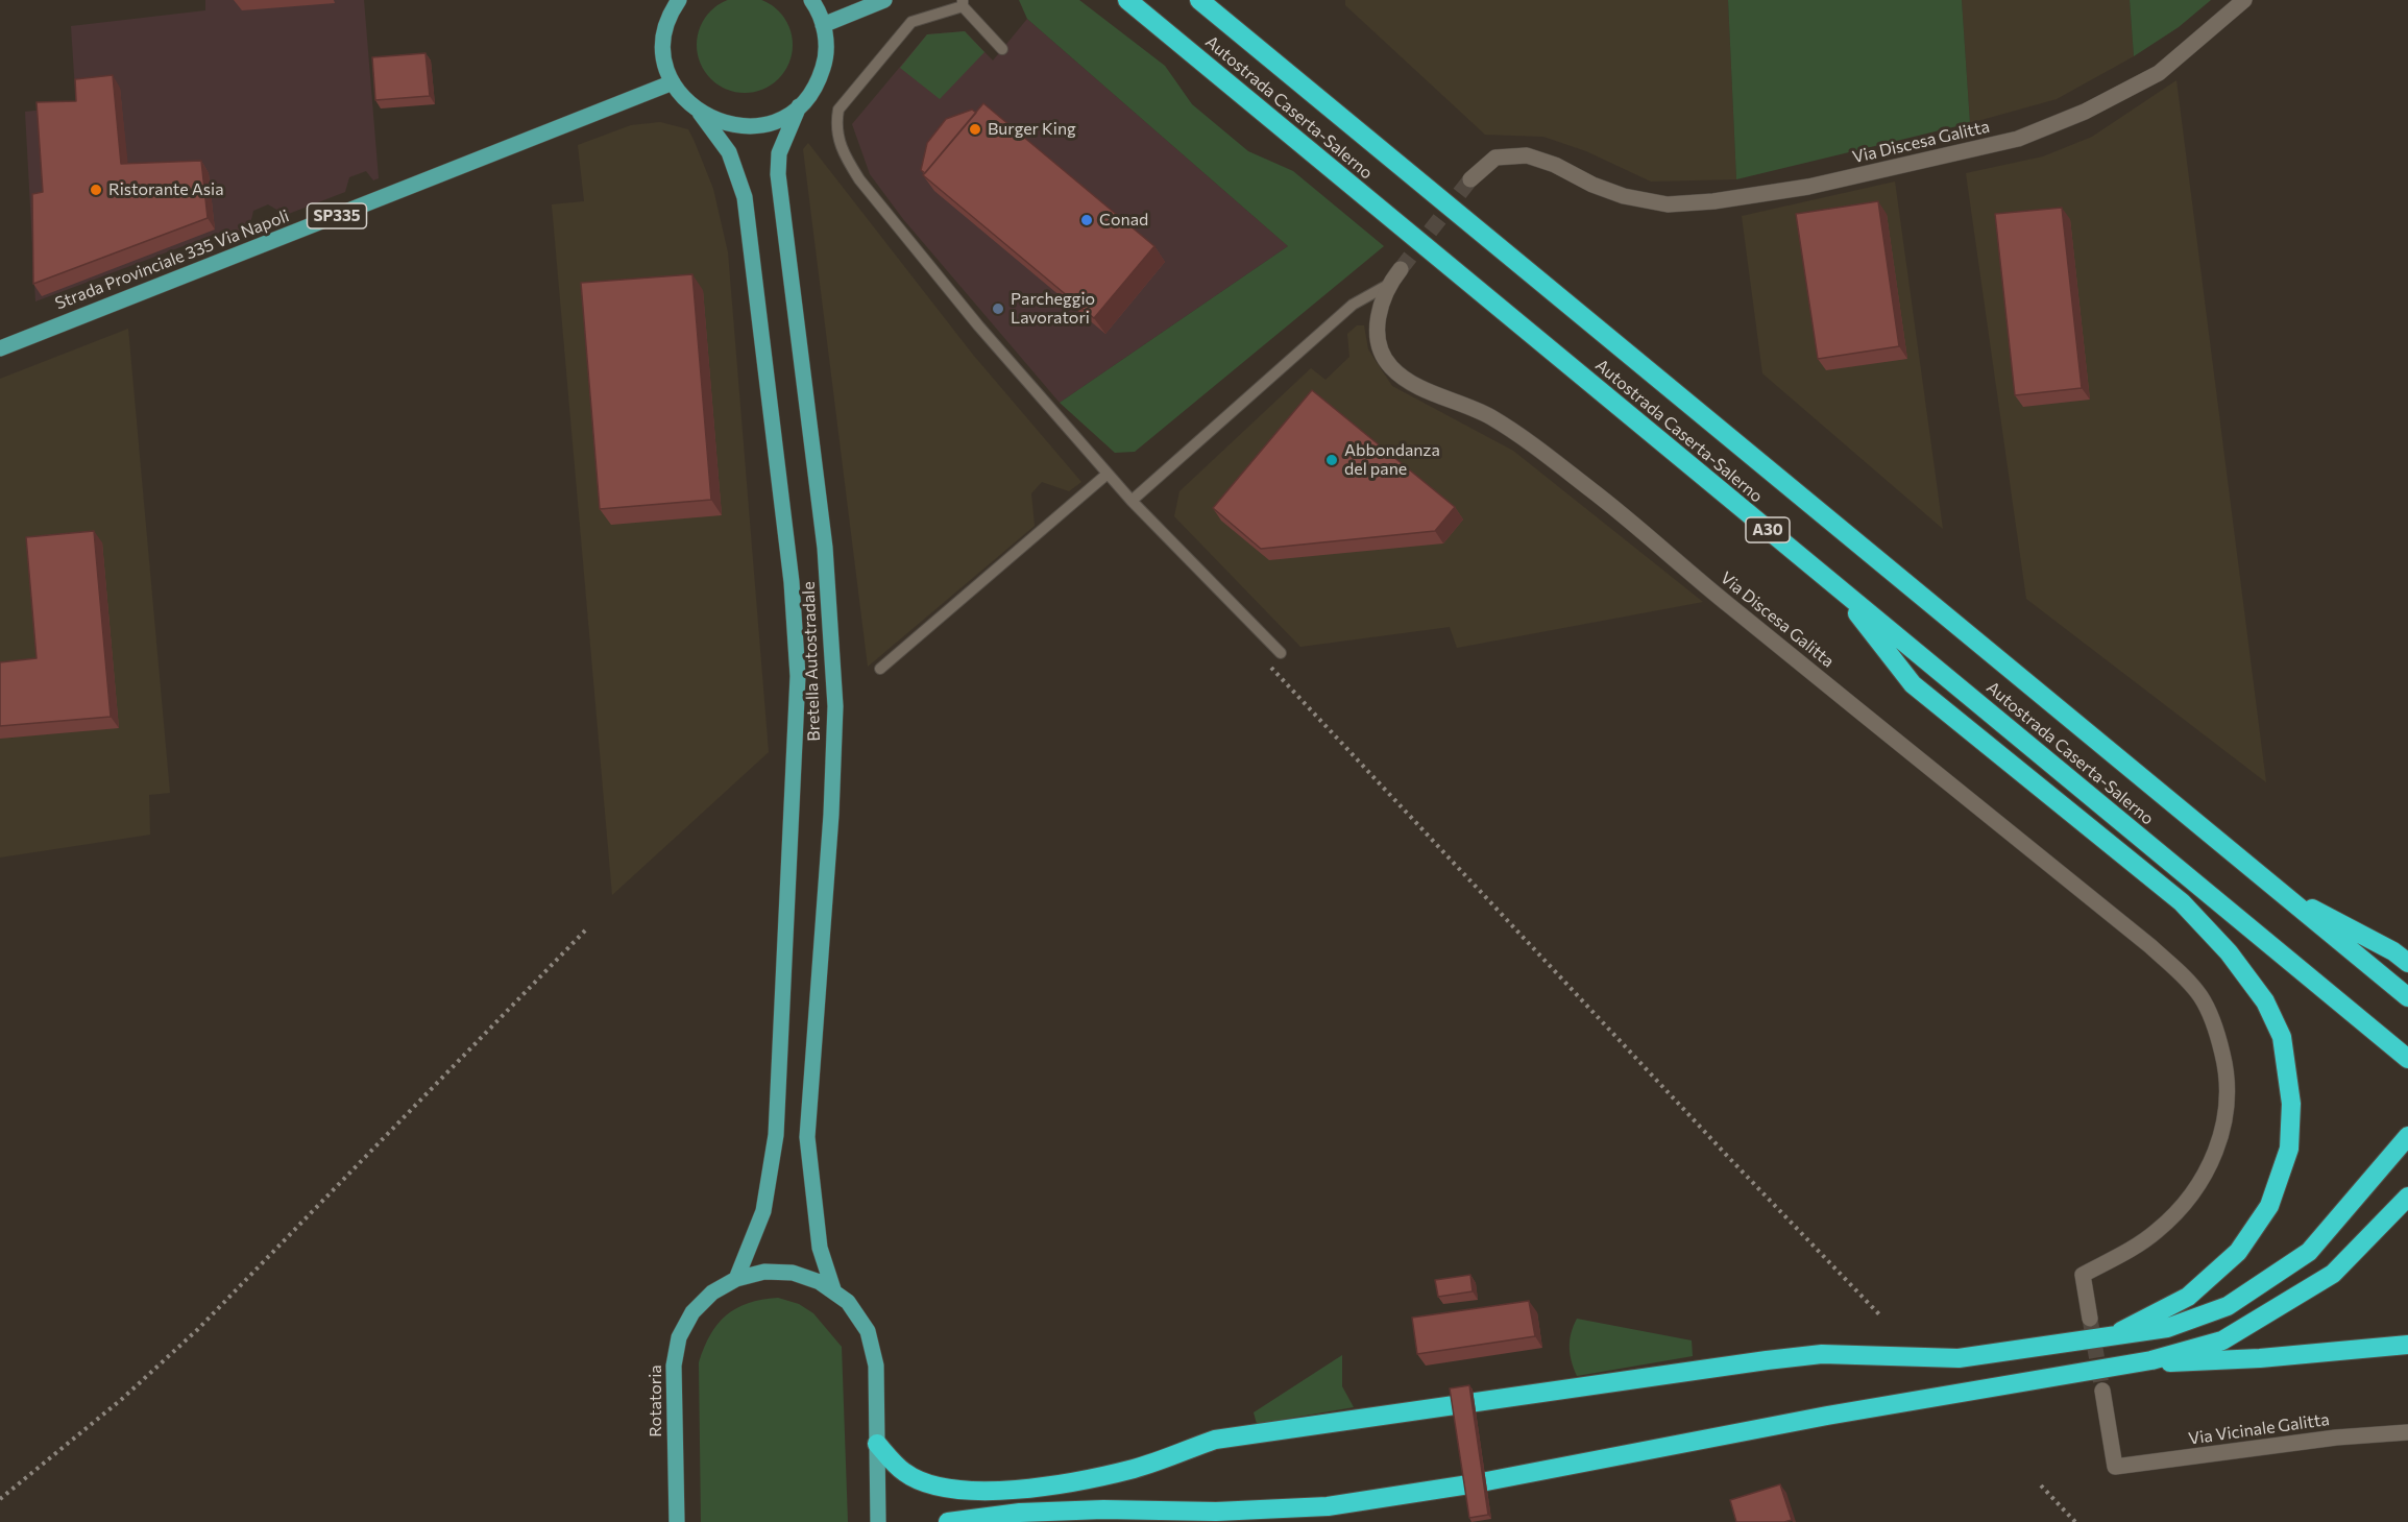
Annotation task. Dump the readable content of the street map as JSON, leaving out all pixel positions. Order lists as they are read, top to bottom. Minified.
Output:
{"streets":{"highway":["Autostrada Caserta-Salerno","A30"],"main road":["SP335","Strada Provinciale 335 Via Napoli","Bretella Autostradale","Rotatoria"],"street":["Via Discesa Galitta","Via Vicinale Galitta"]},"crossings":[["Strada Provinciale 335 Via Napoli","Bretella Autostradale"],["Bretella Autostradale","Rotatoria"]],"places":["Burger King","Ristorante Asia","Conad","Parcheggio Lavoratori","Abbondanza del pane"]}
